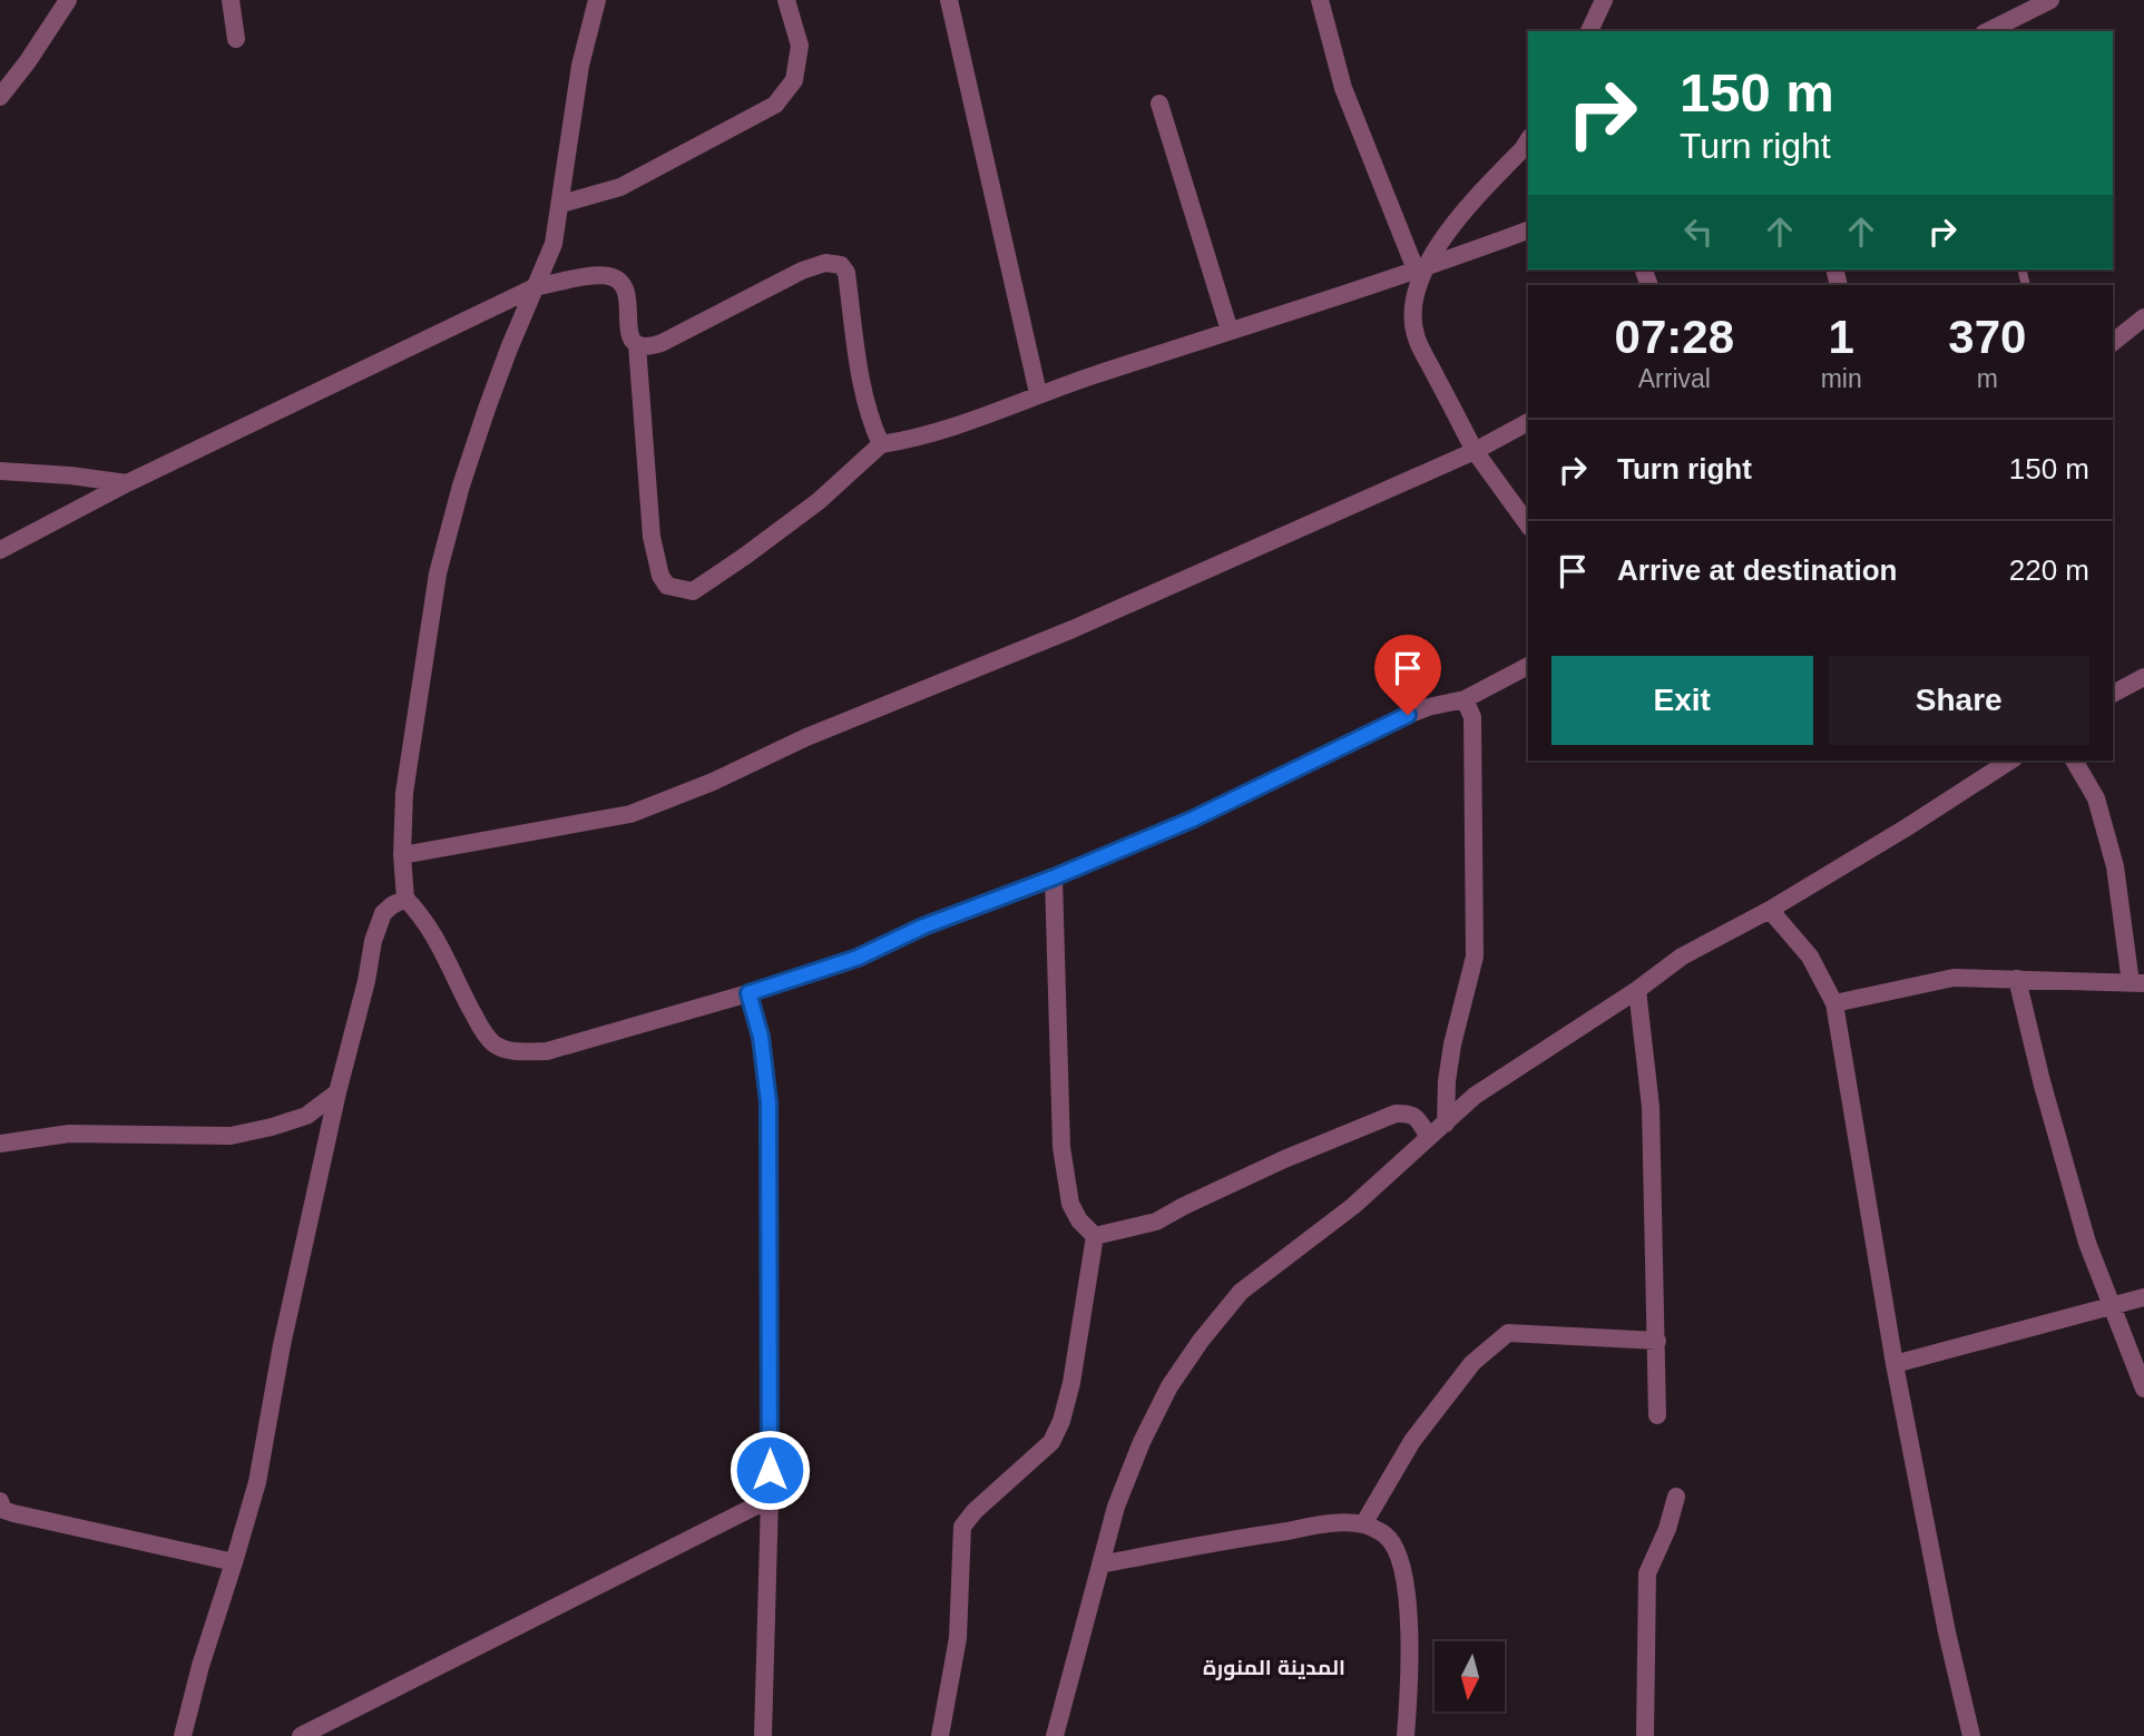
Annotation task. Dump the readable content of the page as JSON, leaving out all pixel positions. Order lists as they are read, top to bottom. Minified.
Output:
{"districts":["المدينة المنورة"],"north":"bottom","page":{"turn":["150 m","Turn right"],"eta":["07:28","Arrival","1","min","370","m"],"list":[{"name":"Turn right","value":"150 m"},{"name":"Arrive at destination","value":"220 m"}],"buttons":["Exit","Share"]}}
